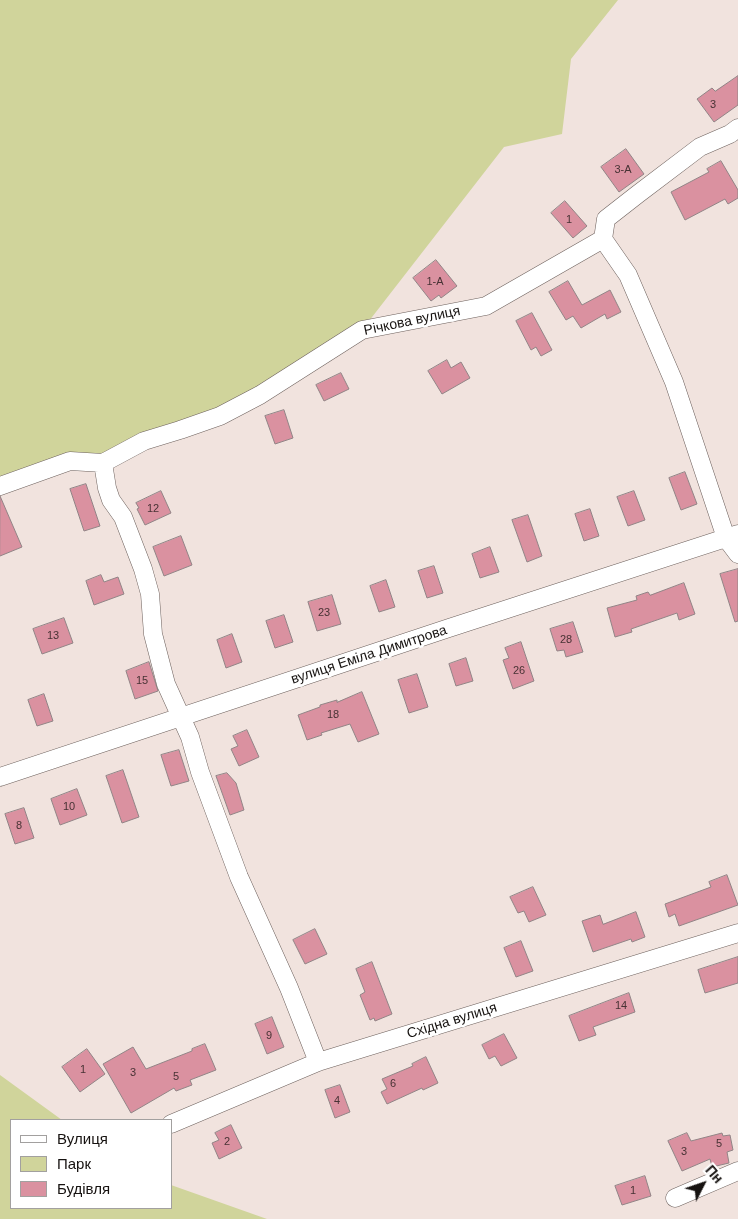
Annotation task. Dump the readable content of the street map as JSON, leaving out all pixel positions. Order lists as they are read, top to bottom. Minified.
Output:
{"streets":{"street":["Річкова вулиця","вулиця Еміла Димитрова","Східна вулиця"]},"house_numbers":["3","3-А","1","1-А","12","23","13","28","26","15","18","10","8","14","9","1","3","5","6","4","2","5","3","1"],"legend":["Вулиця","Парк","Будівля"],"north":"top right"}
